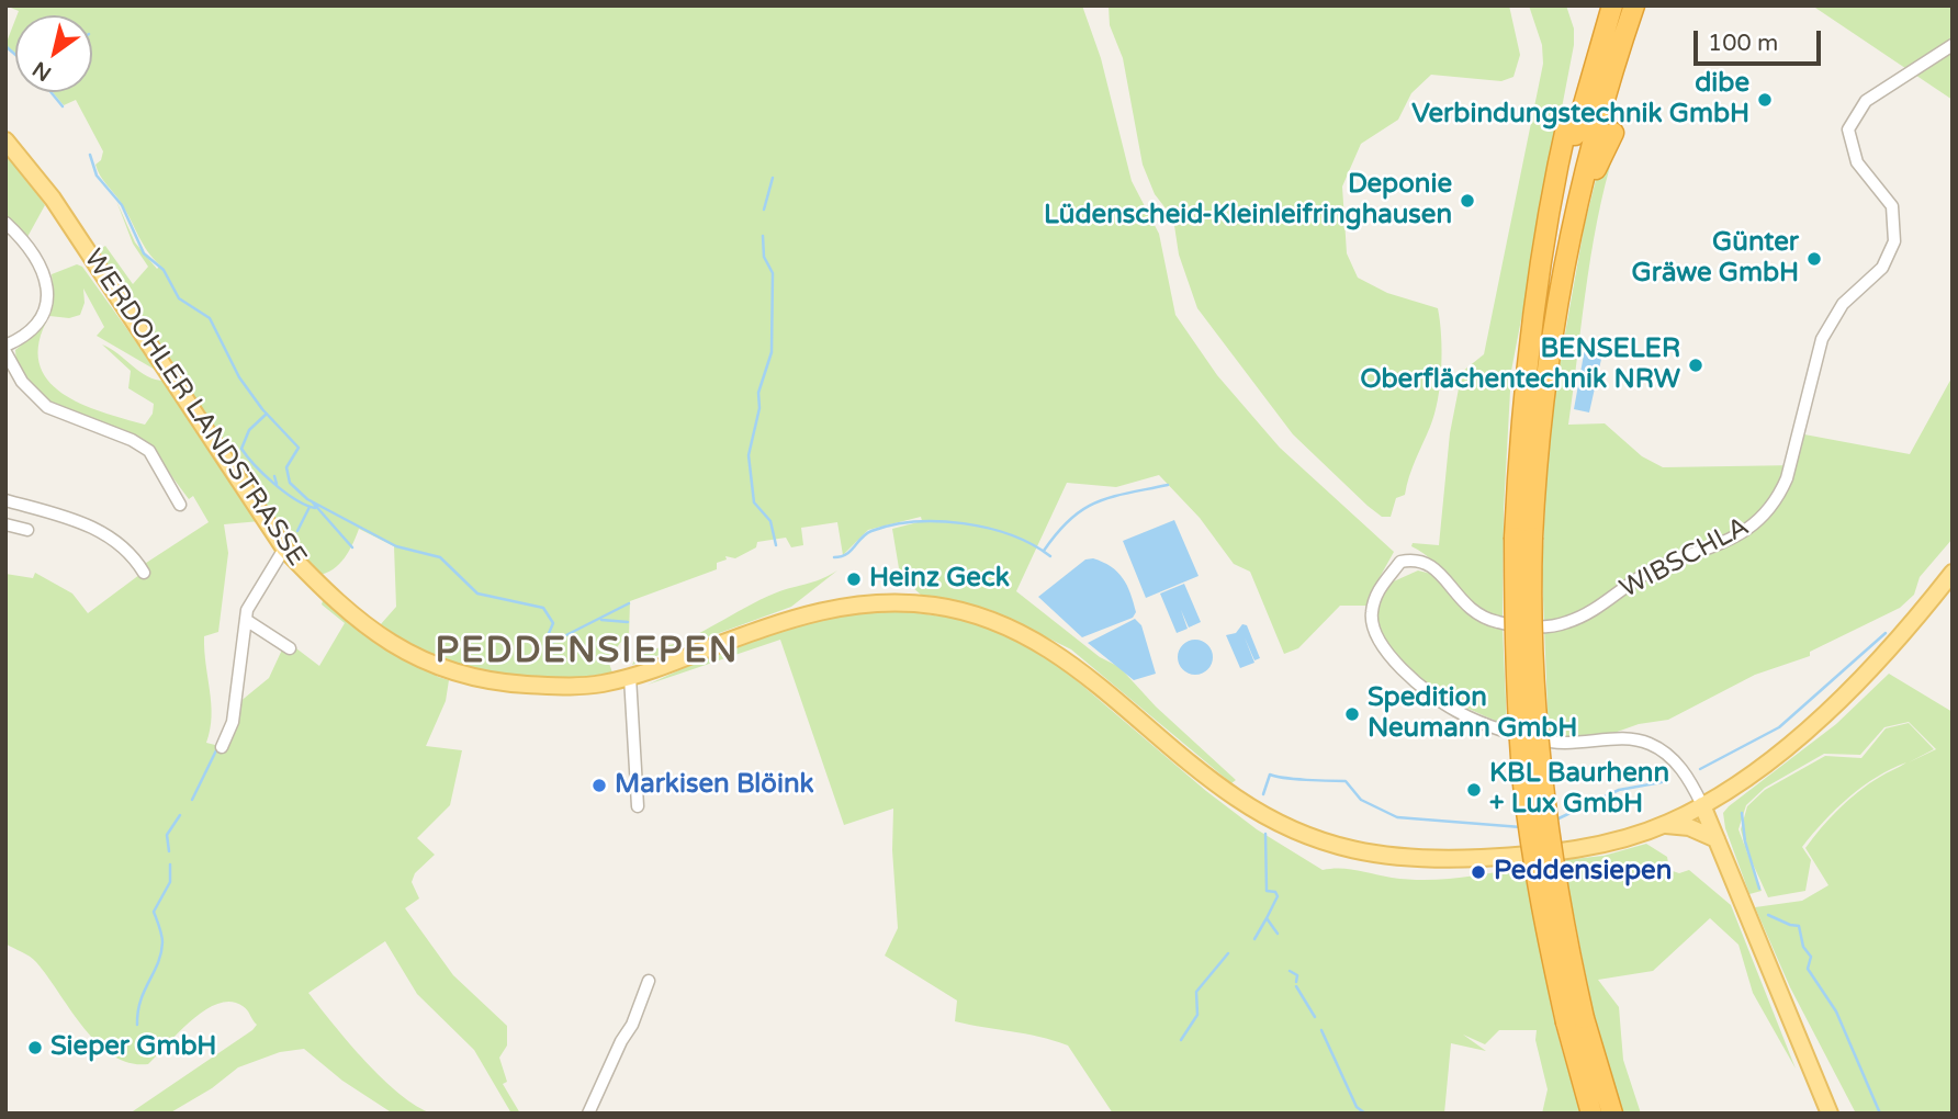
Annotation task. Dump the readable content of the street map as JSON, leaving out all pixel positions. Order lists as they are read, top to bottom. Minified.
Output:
{"streets":{"main road":["WERDOHLER LANDSTRASSE"],"street":["WIBSCHLA"]},"crossings":[["WERDOHLER LANDSTRASSE","WIBSCHLA"]],"districts":["PEDDENSIEPEN"],"places":["dibe Verbindungstechnik GmbH","Deponie Lüdenscheid-Kleinleifringhausen","Günter Gräwe GmbH","BENSELER Oberflächentechnik NRW","Heinz Geck","Spedition Neumann GmbH","Markisen Blöink","KBL Baurhenn + Lux GmbH","Peddensiepen","Sieper GmbH"],"scale_bar":"100 m","north":"bottom left"}
